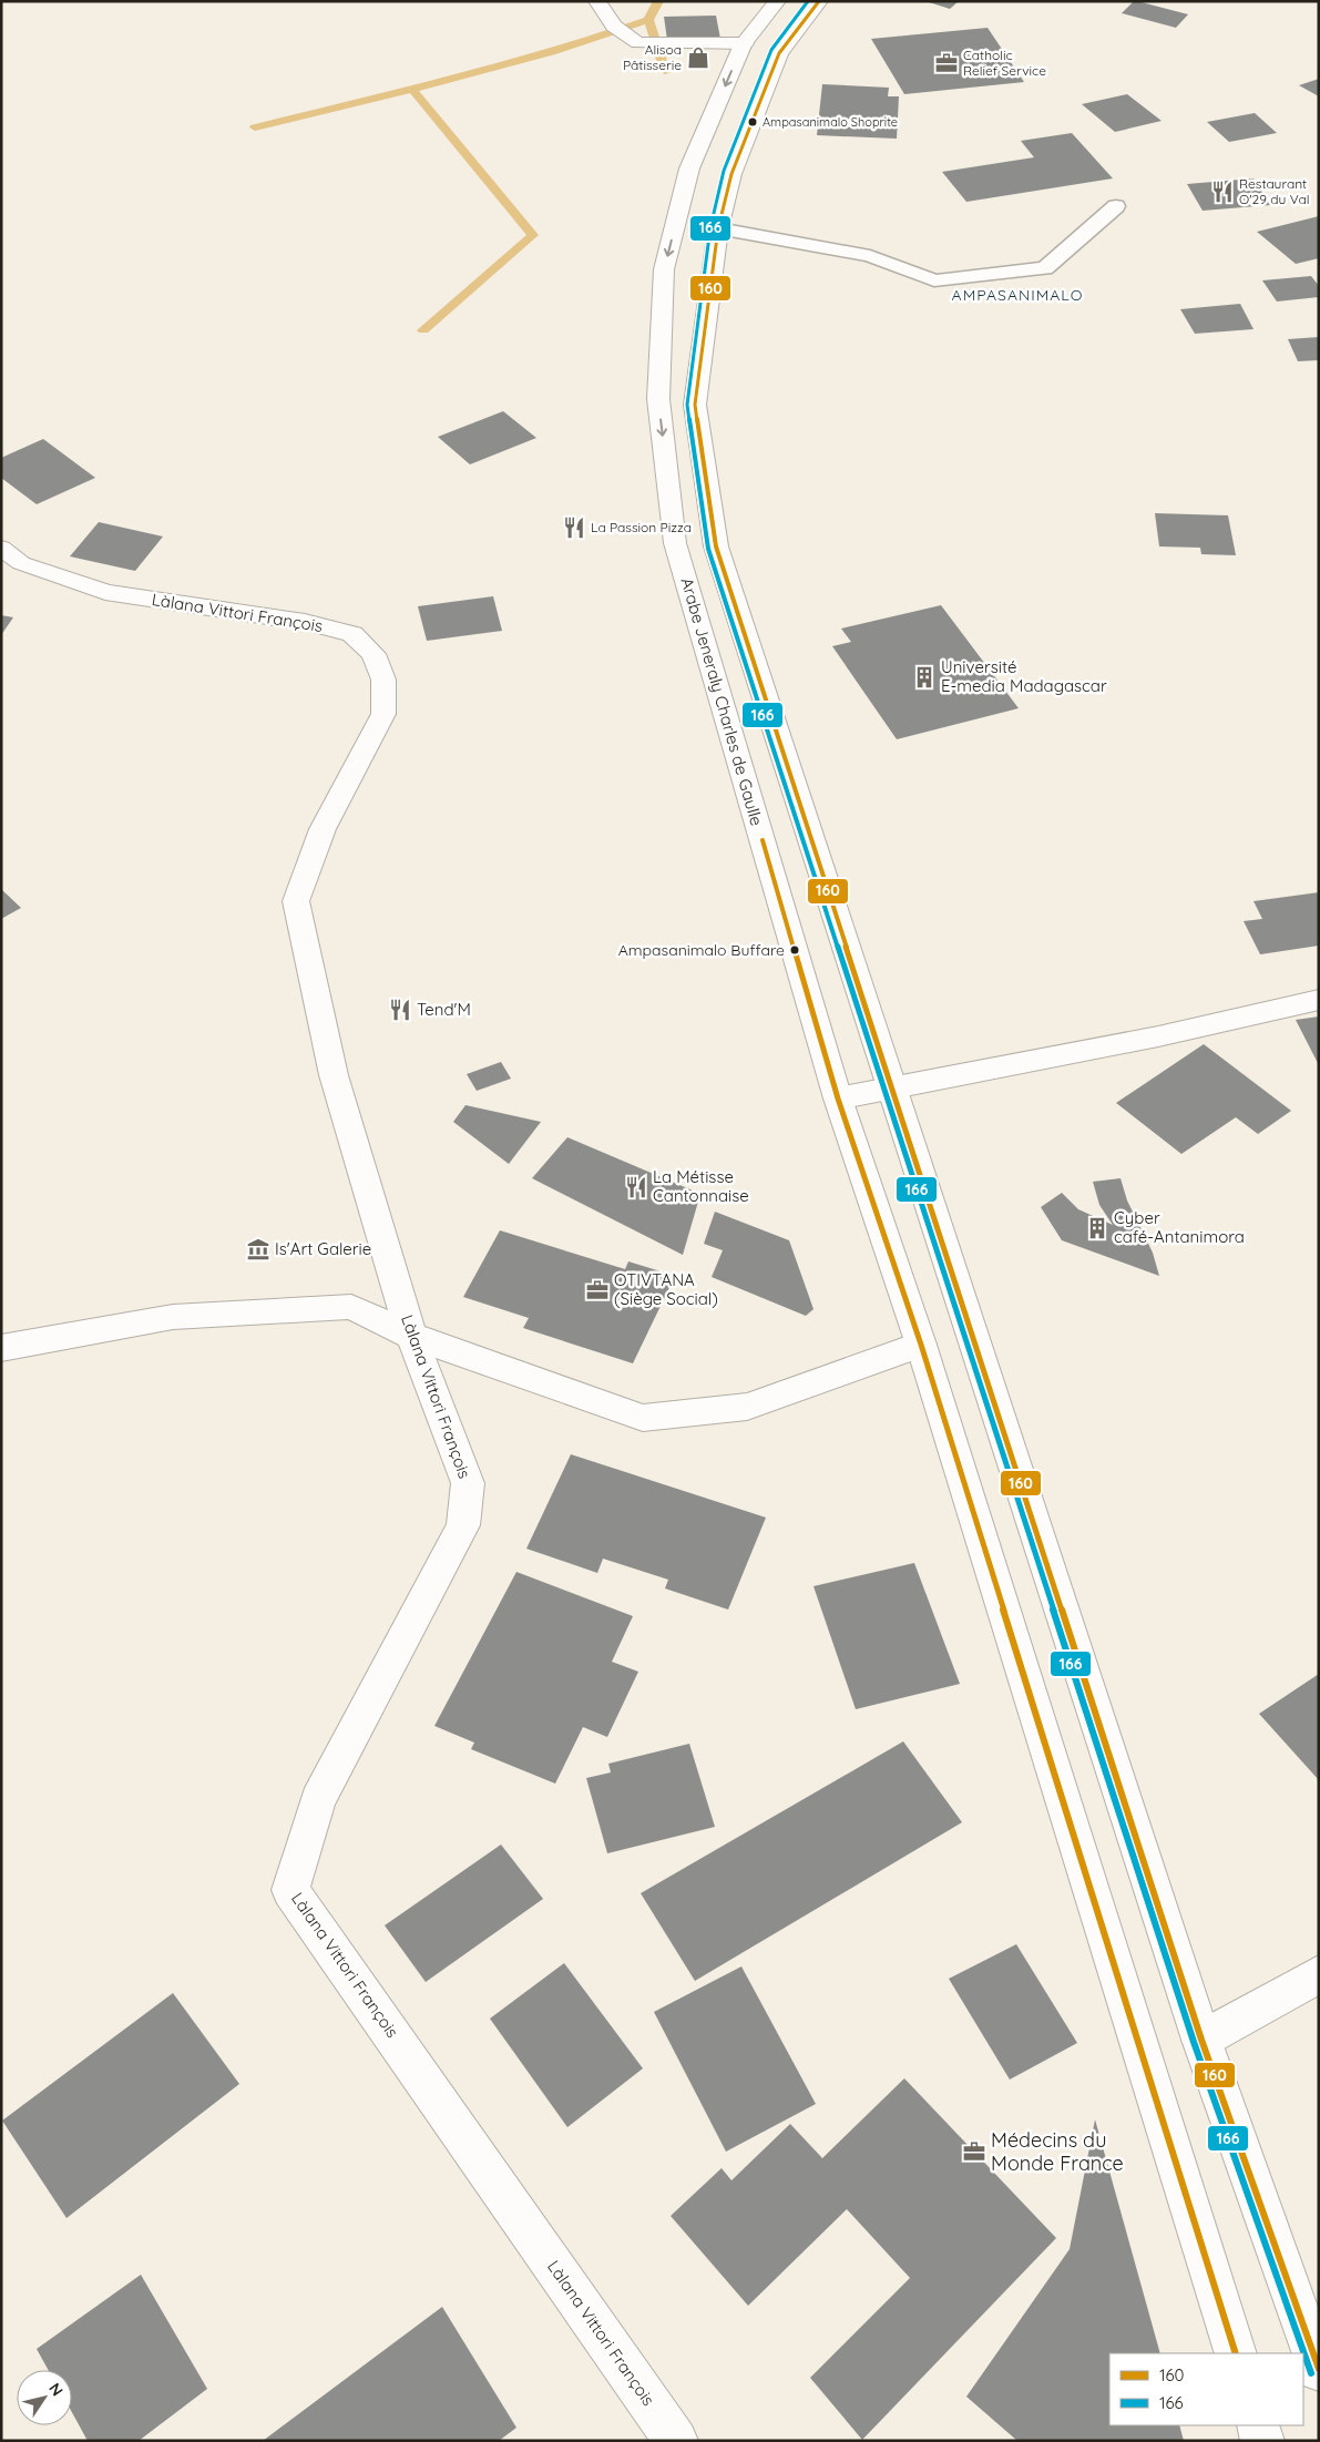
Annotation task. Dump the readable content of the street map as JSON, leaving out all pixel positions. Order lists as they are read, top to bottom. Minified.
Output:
{"streets":{"street":["Làlana Vittori François","Arabe Jeneraly Charles de Gaulle"]},"districts":["AMPASANIMALO"],"places":{"shop":["Alisoa Pâtisserie"],"office":["Catholic Relief Service","OTIVTANA (Siège Social)","Médecins du Monde France"],"other":["Ampasanimalo Shoprite","Ampasanimalo Buffare"],"restaurant":["Restaurant O'29 du Val","La Passion Pizza","Tend'M","La Métisse Cantonnaise"],"building":["Université E-media Madagascar","Cyber café-Antanimora"],"museum":["Is'Art Galerie"]},"lines":["transit line 160","transit line 166"],"legend":["160","166"],"north":"top right"}
